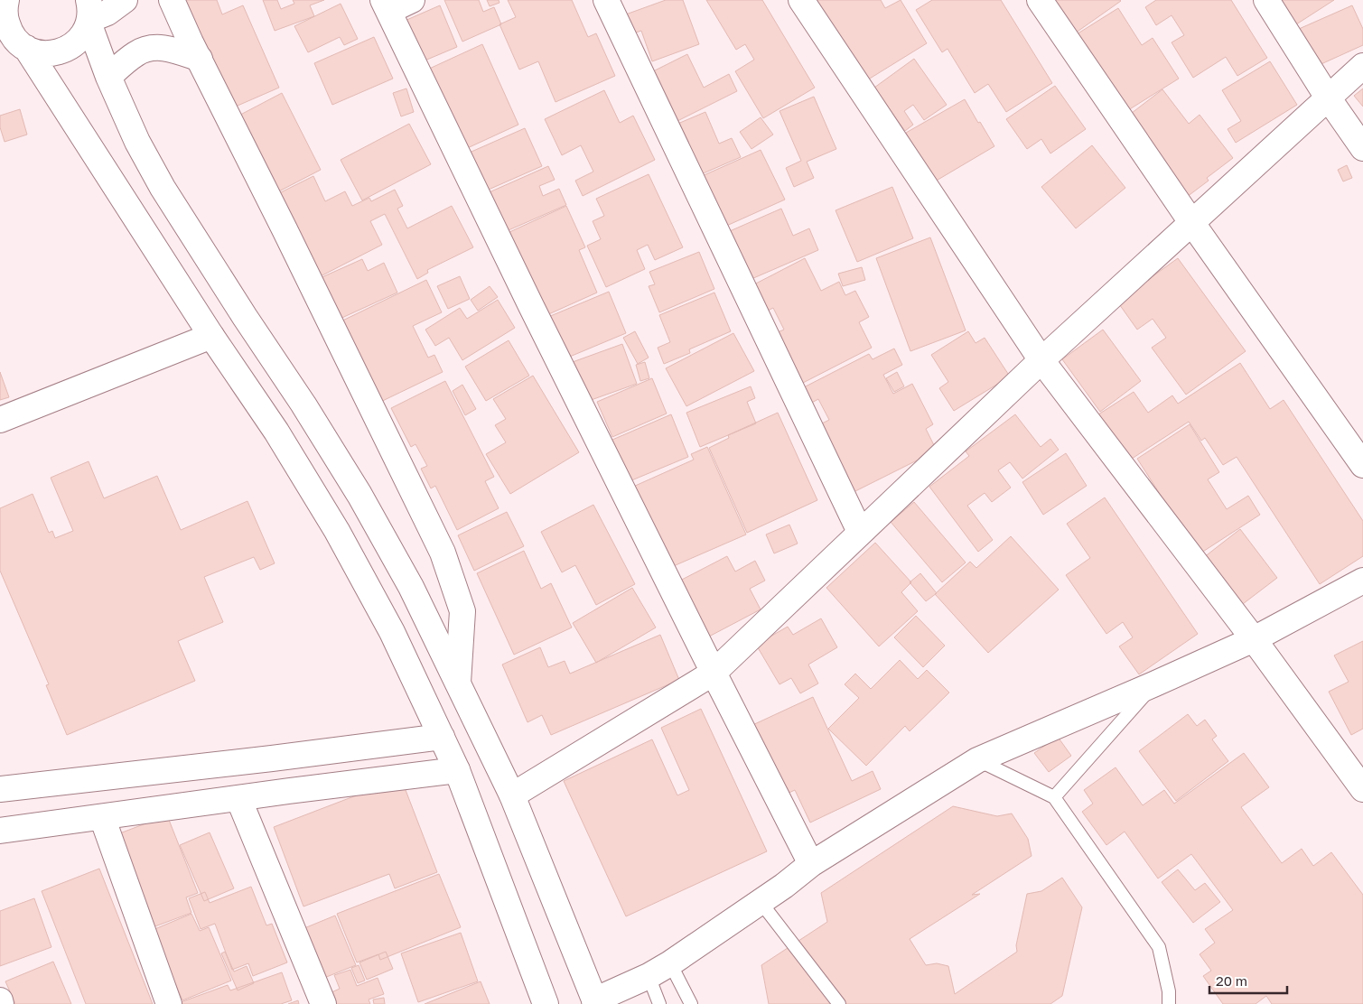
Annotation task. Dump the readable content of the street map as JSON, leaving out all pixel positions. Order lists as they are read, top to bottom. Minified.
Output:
{"scale_bar":"20 m"}
